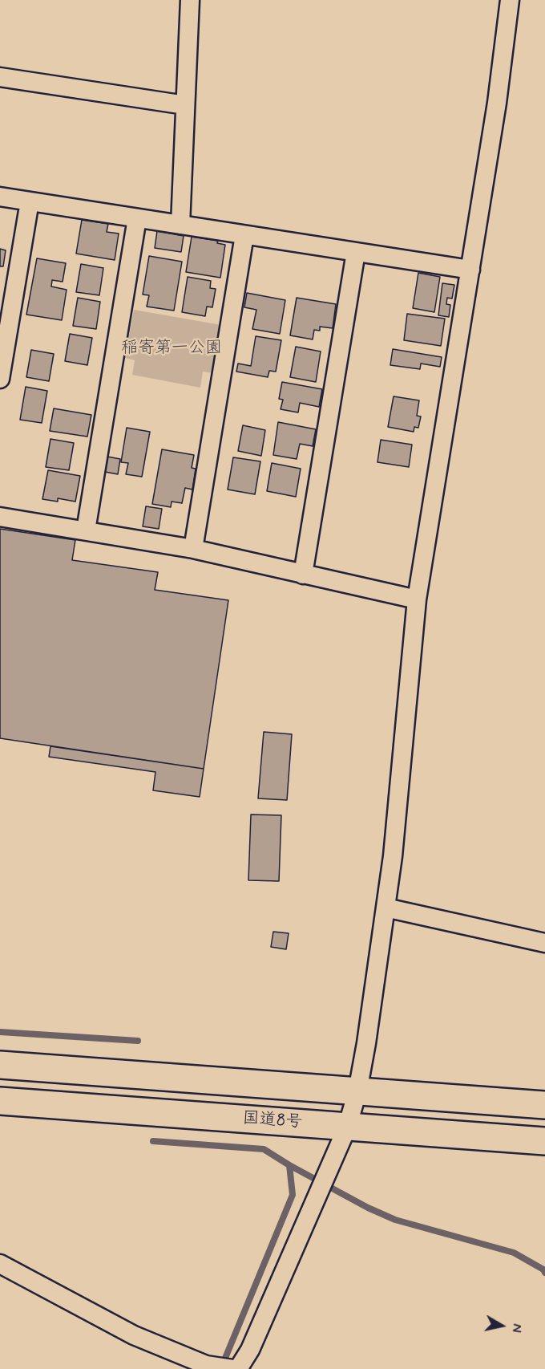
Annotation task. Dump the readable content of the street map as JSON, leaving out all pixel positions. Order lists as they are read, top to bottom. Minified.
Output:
{"streets":{"highway":["国道8号"]},"parks":["稲寄第一公園"],"north":"right"}
